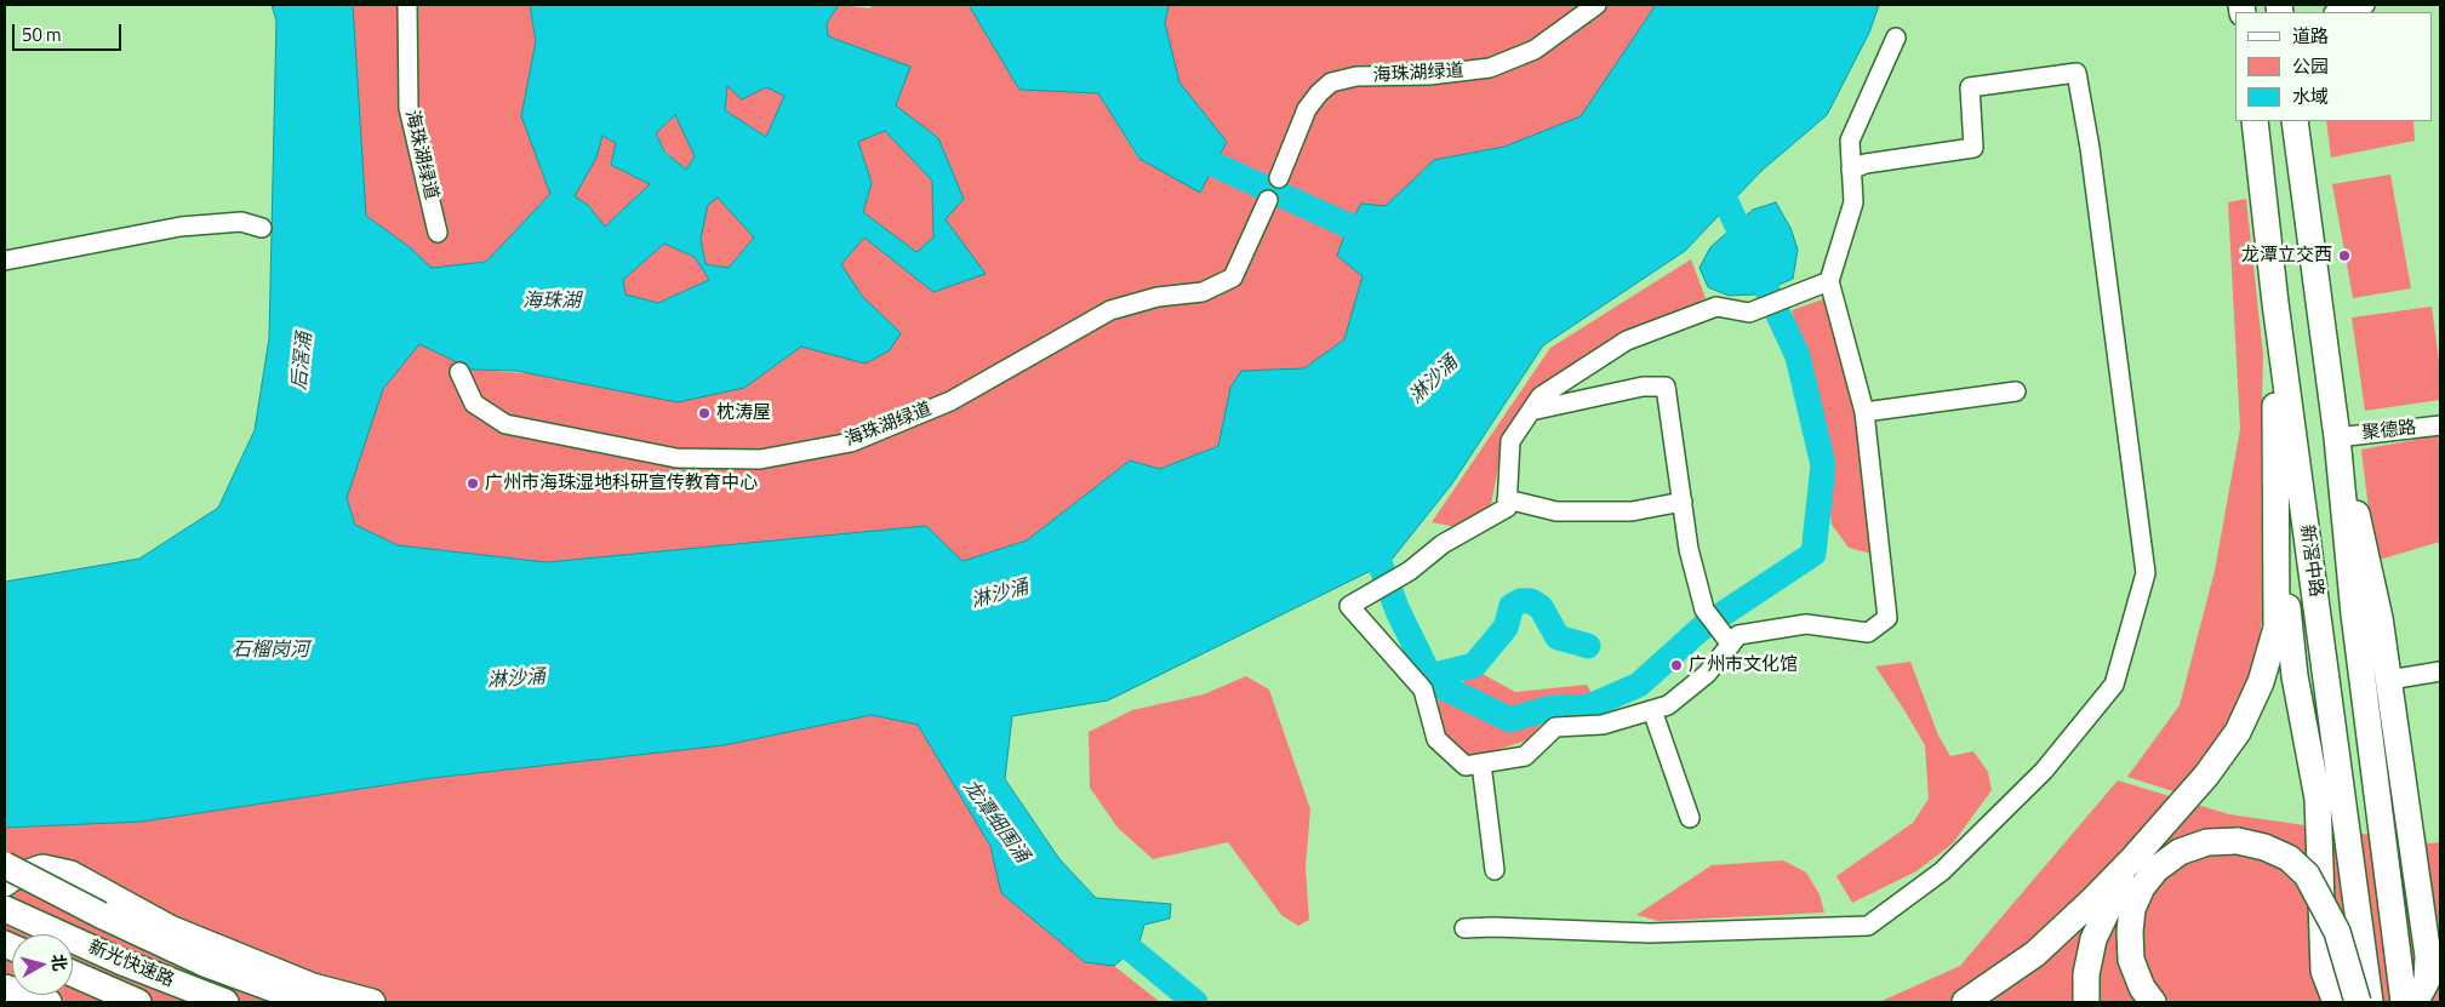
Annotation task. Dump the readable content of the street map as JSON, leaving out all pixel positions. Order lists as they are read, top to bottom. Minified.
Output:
{"streets":{"highway":["新滘中路","新光快速路"],"street":["海珠湖绿道","聚德路"]},"crossings":[["聚德路","新滘中路"]],"water":["海珠湖","后滘涌","淋沙涌","石榴岗河","龙潭细围涌"],"places":["龙潭立交西","枕涛屋","广州市海珠湿地科研宣传教育中心","广州市文化馆"],"legend":["道路","公园","水域"],"scale_bar":"50 m","north":"right"}
